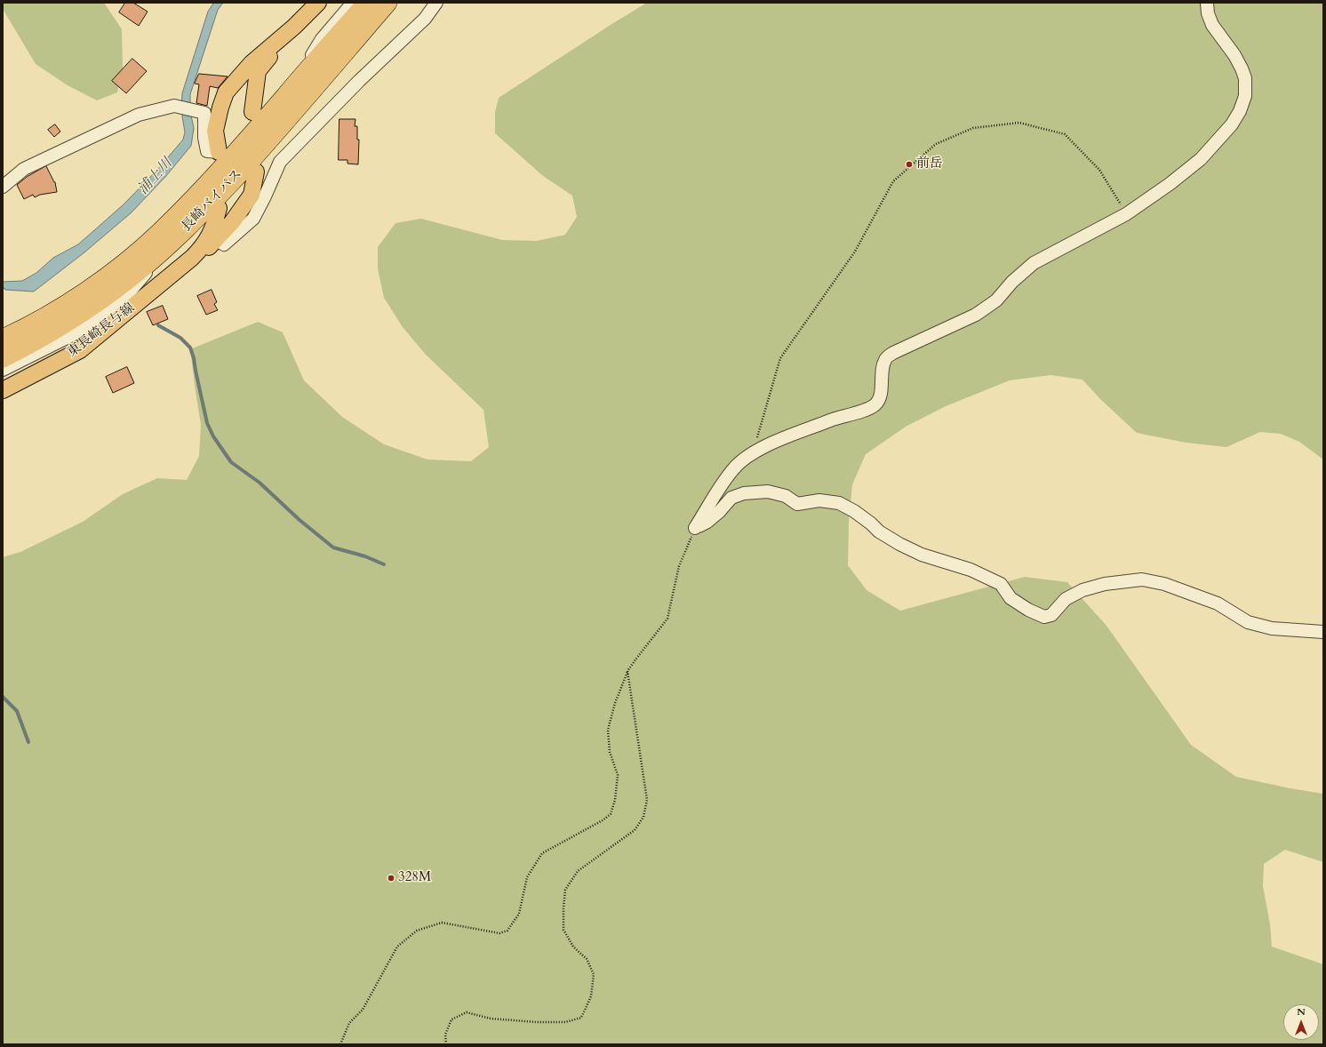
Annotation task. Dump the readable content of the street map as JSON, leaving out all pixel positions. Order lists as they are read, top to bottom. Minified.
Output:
{"streets":{"highway":["長崎バイパス"],"main road":["東長崎長与線"]},"water":["浦上川"],"places":["前岳","328M"],"north":"top"}
